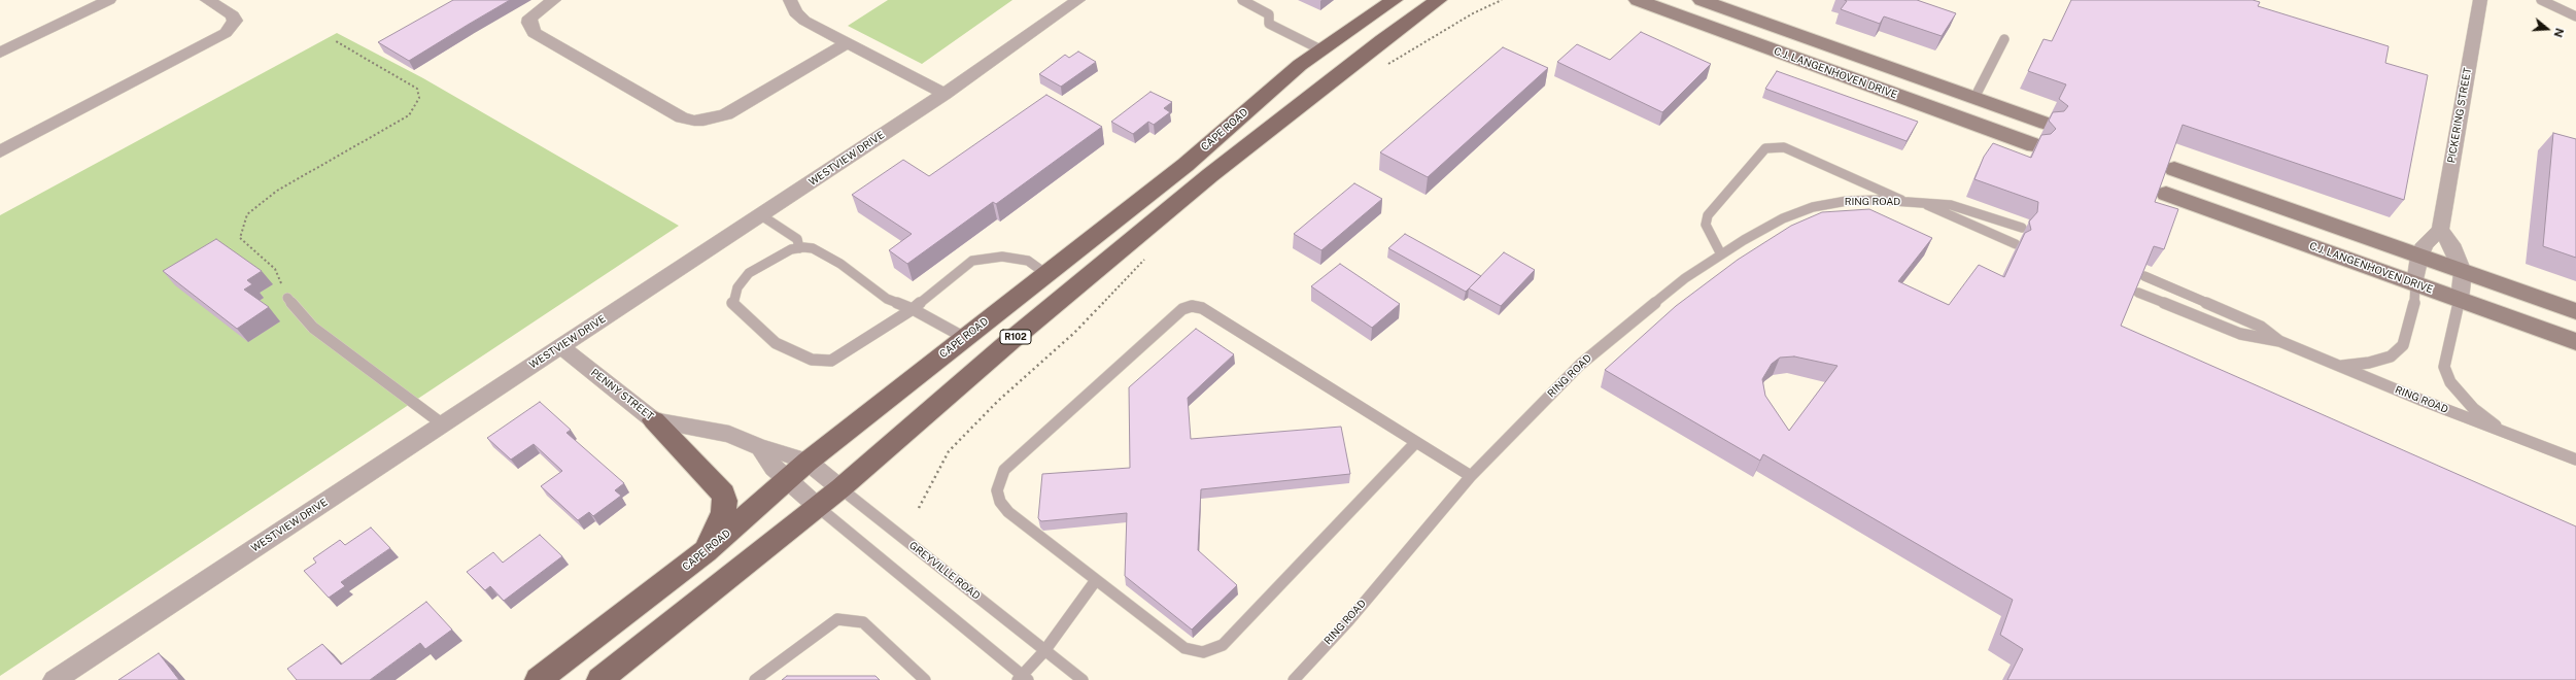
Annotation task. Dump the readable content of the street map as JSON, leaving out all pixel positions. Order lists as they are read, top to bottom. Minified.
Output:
{"streets":{"main road":["C.J. LANGENHOVEN DRIVE","CAPE ROAD","R102"],"street":["PICKERING STREET","WESTVIEW DRIVE","PENNY STREET","GREYVILLE ROAD"],"lane":["RING ROAD"]},"crossings":[["C.J. LANGENHOVEN DRIVE","RING ROAD"],["CAPE ROAD","PENNY STREET"],["CAPE ROAD","GREYVILLE ROAD"],["WESTVIEW DRIVE","PENNY STREET"],["R102","GREYVILLE ROAD"],["PENNY STREET","GREYVILLE ROAD"]],"north":"right"}
